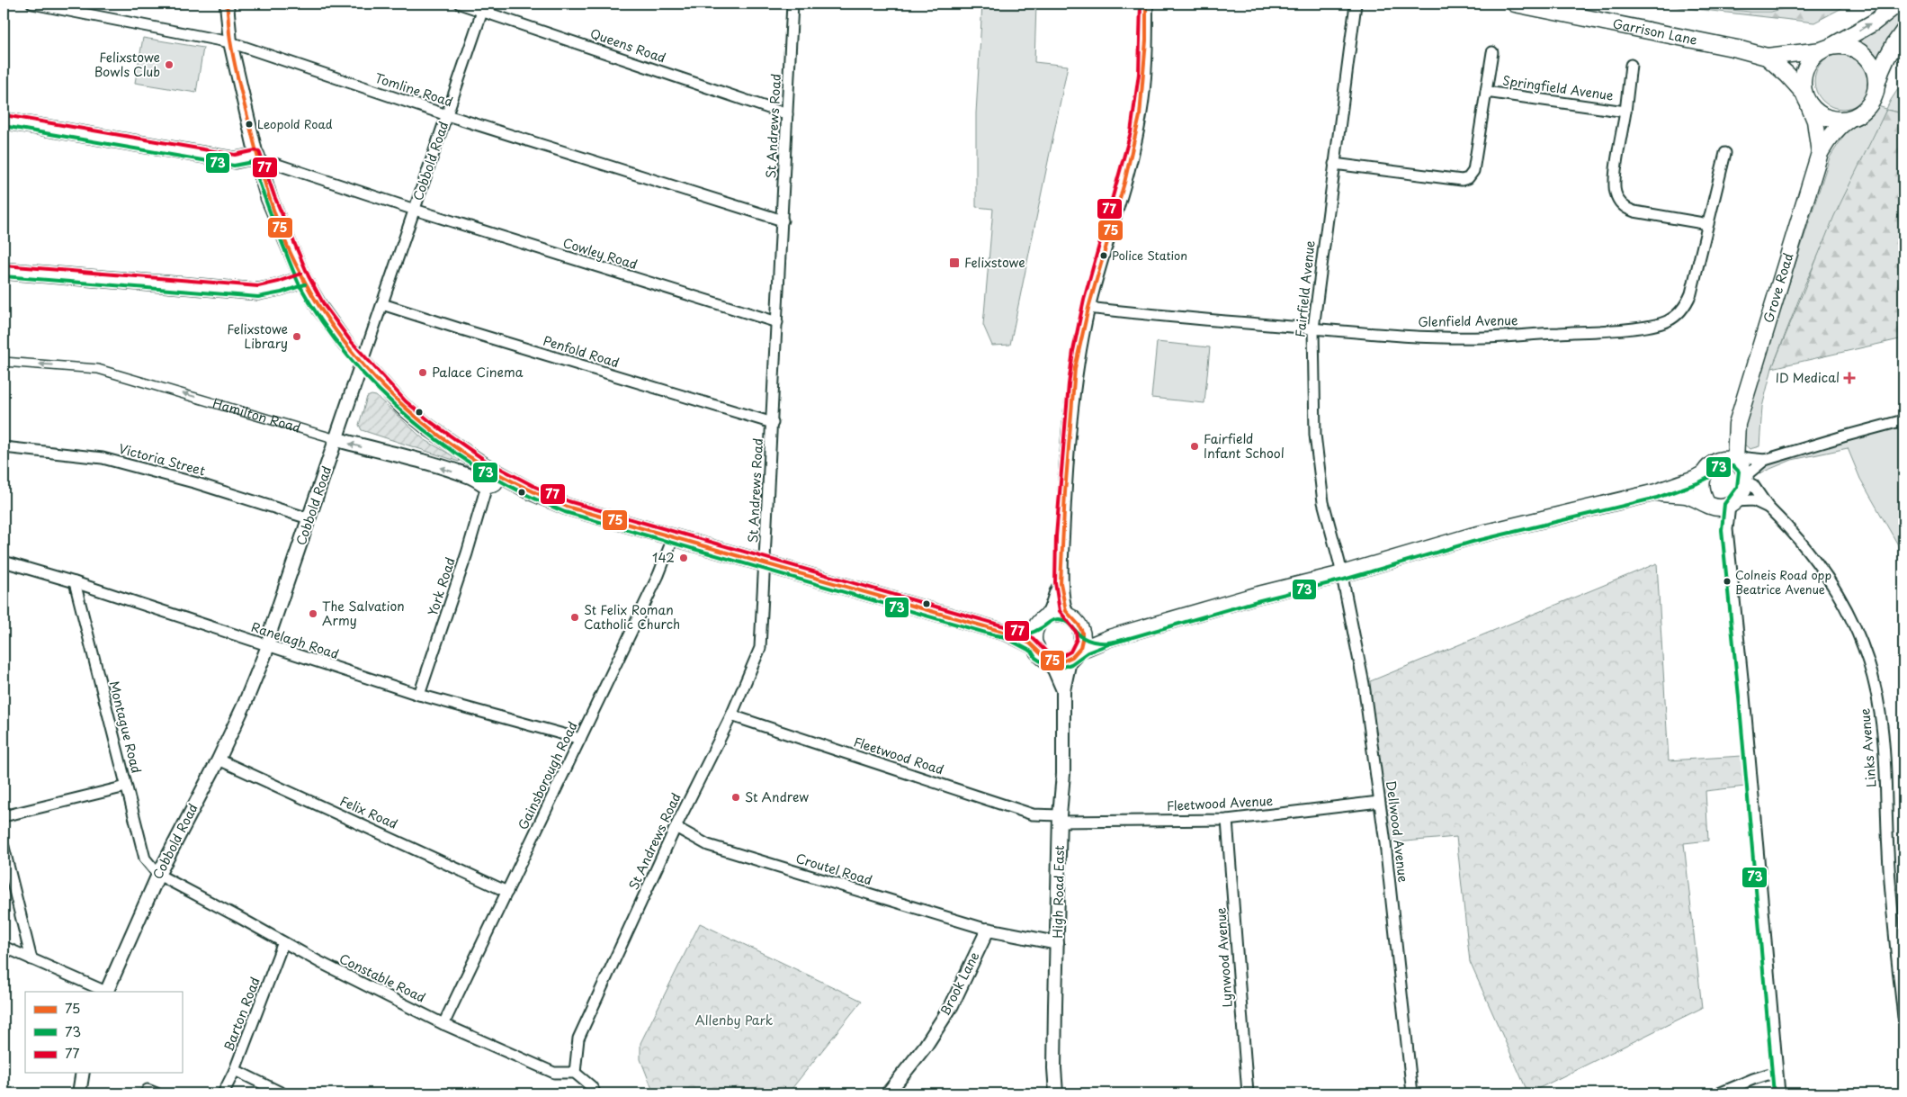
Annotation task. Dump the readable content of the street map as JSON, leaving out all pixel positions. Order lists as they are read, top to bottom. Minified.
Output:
{"streets":{"main road":["Garrison Lane","Grove Road","Hamilton Road"],"street":["Queens Road","Springfield Avenue","Tomline Road","St Andrews Road","Cobbold Road","Cowley Road","Fairfield Avenue","Glenfield Avenue","Penfold Road","Victoria Street","York Road","Ranelagh Road","Montague Road","Links Avenue","Fleetwood Road","Gainsborough Road","Fleetwood Avenue","Felix Road","Dellwood Avenue","Croutel Road","High Road East","Lynwood Avenue","Constable Road","Brook Lane","Barton Road"]},"crossings":[["Garrison Lane","Grove Road"],["Queens Road","St Andrews Road"],["Queens Road","Cobbold Road"],["Springfield Avenue","Fairfield Avenue"],["Springfield Avenue","Glenfield Avenue"],["Tomline Road","St Andrews Road"],["Tomline Road","Cobbold Road"],["St Andrews Road","Cowley Road"],["St Andrews Road","Penfold Road"],["St Andrews Road","Fleetwood Road"],["St Andrews Road","Croutel Road"],["St Andrews Road","Constable Road"],["Cobbold Road","Cowley Road"],["Cobbold Road","Penfold Road"],["Cobbold Road","Hamilton Road"],["Cobbold Road","Victoria Street"],["Cobbold Road","Ranelagh Road"],["Cobbold Road","Montague Road"],["Cobbold Road","Felix Road"],["Cobbold Road","Constable Road"],["Grove Road","Links Avenue"],["Fairfield Avenue","Glenfield Avenue"],["Fairfield Avenue","Dellwood Avenue"],["Hamilton Road","York Road"],["York Road","Ranelagh Road"],["Ranelagh Road","Montague Road"],["Ranelagh Road","Gainsborough Road"],["Montague Road","Constable Road"],["Fleetwood Road","Fleetwood Avenue"],["Fleetwood Road","High Road East"],["Gainsborough Road","Felix Road"],["Gainsborough Road","Constable Road"],["Fleetwood Avenue","Dellwood Avenue"],["Fleetwood Avenue","High Road East"],["Fleetwood Avenue","Lynwood Avenue"],["Croutel Road","Brook Lane"],["Constable Road","Barton Road"]],"one_way":["Hamilton Road"],"parks":["Allenby Park"],"places":{"other":["Felixstowe Bowls Club","Leopold Road","Police Station","Felixstowe Library","Palace Cinema","Fairfield Infant School","142","Colneis Road opp Beatrice Avenue","The Salvation Army","St Felix Roman Catholic Church","St Andrew"],"transit":["Felixstowe"],"health":["ID Medical"]},"lines":["transit line 75","transit line 77","transit line 73"],"legend":["75","73","77"]}
